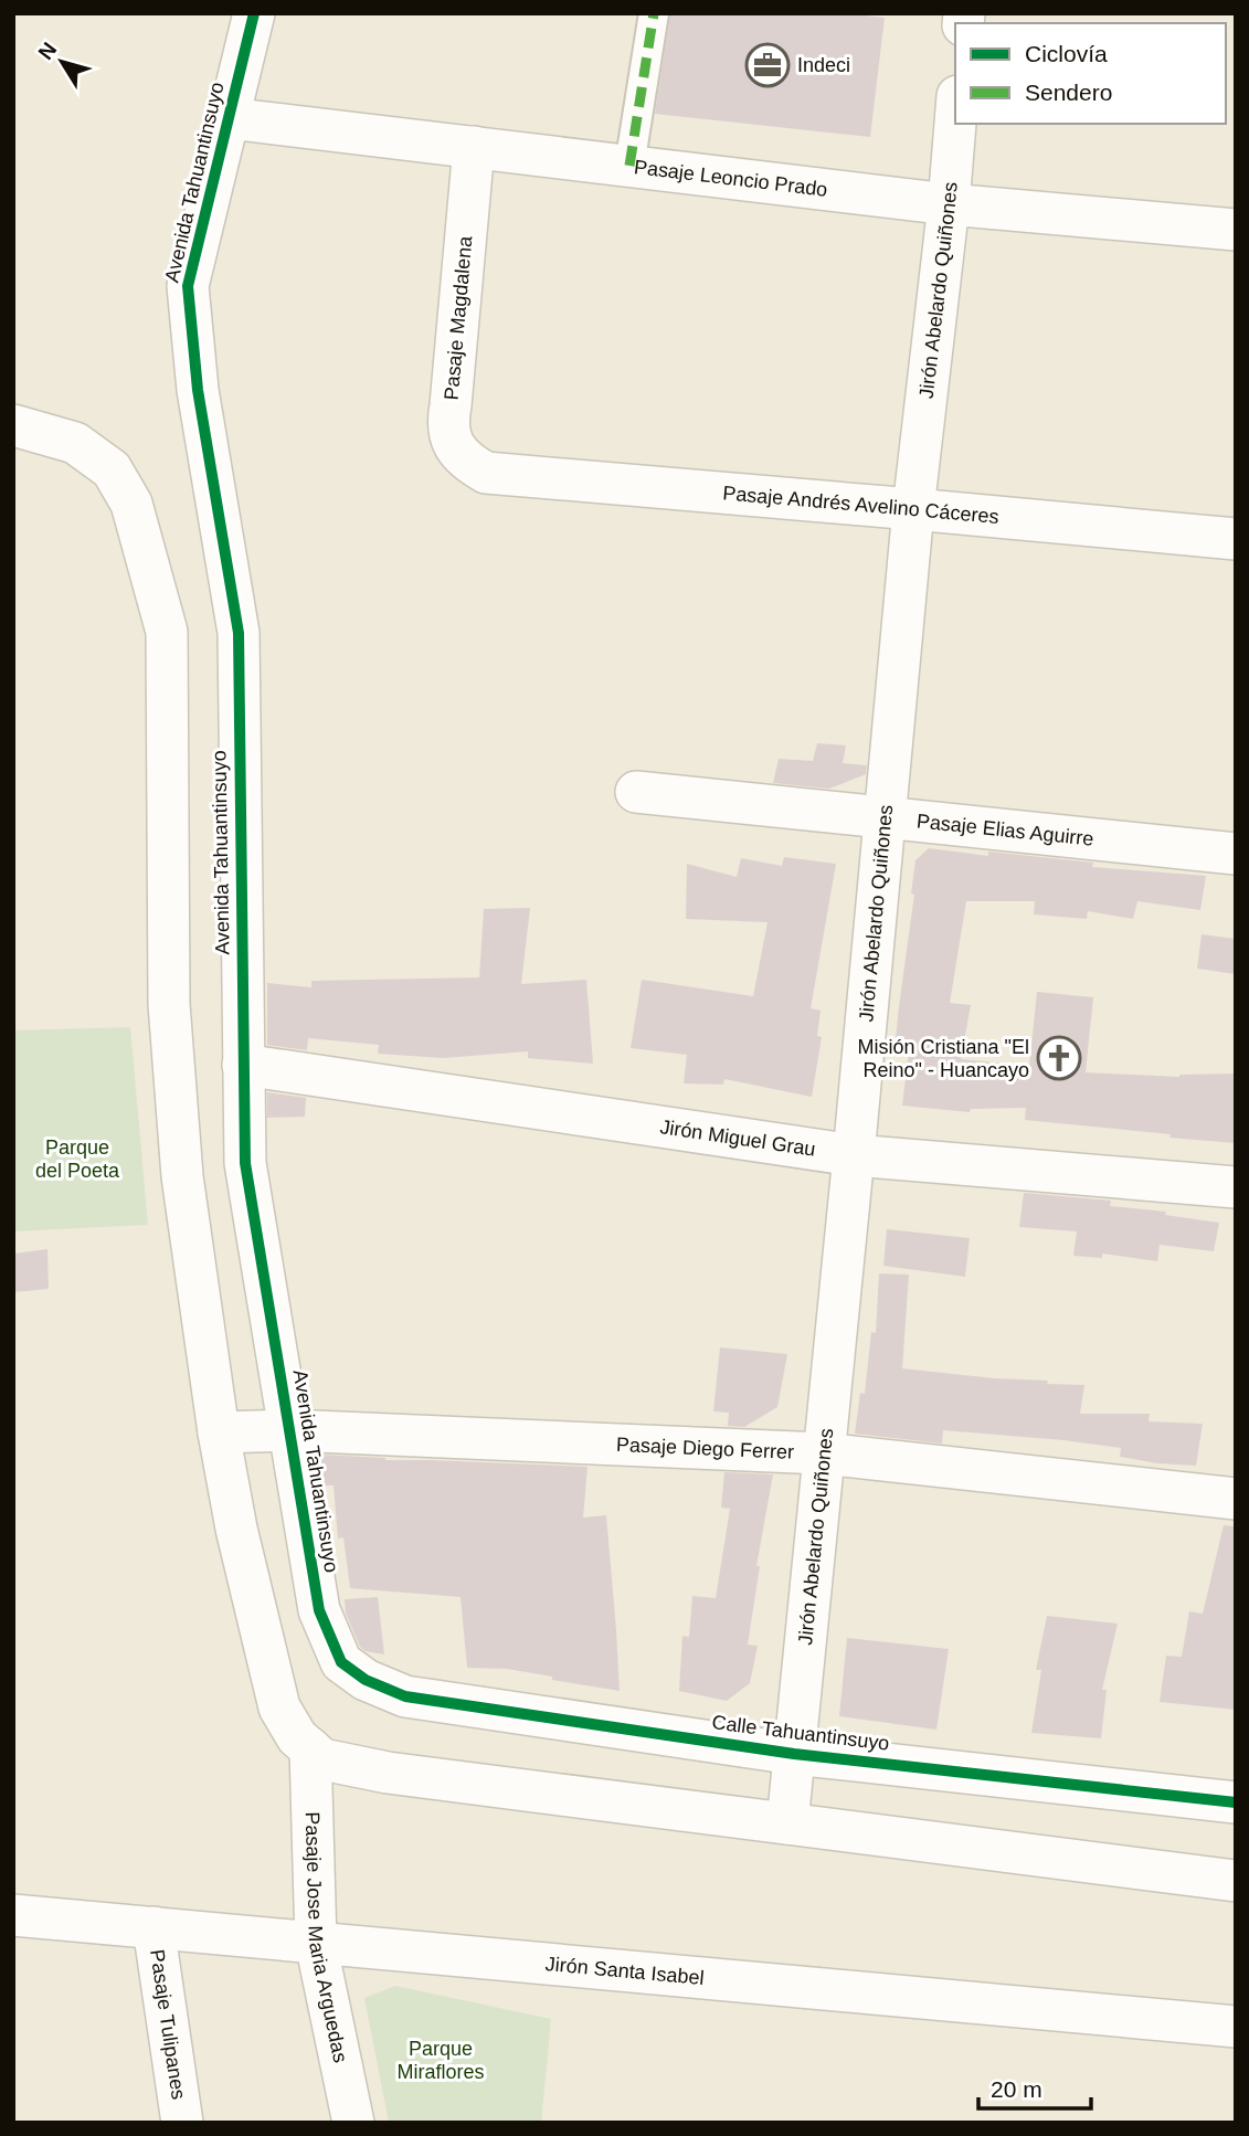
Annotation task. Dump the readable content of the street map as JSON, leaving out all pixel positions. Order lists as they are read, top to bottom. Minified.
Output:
{"streets":{"street":["Pasaje Leoncio Prado","Avenida Tahuantinsuyo","Jirón Abelardo Quiñones","Pasaje Magdalena","Pasaje Andrés Avelino Cáceres","Pasaje Elias Aguirre","Jirón Miguel Grau","Pasaje Diego Ferrer","Calle Tahuantinsuyo","Pasaje Jose Maria Arguedas","Jirón Santa Isabel","Pasaje Tulipanes"]},"crossings":[["Pasaje Leoncio Prado","Avenida Tahuantinsuyo"],["Pasaje Leoncio Prado","Jirón Abelardo Quiñones"],["Pasaje Leoncio Prado","Pasaje Magdalena"],["Avenida Tahuantinsuyo","Jirón Miguel Grau"],["Avenida Tahuantinsuyo","Pasaje Diego Ferrer"],["Avenida Tahuantinsuyo","Calle Tahuantinsuyo"],["Jirón Abelardo Quiñones","Pasaje Andrés Avelino Cáceres"],["Jirón Abelardo Quiñones","Pasaje Elias Aguirre"],["Jirón Abelardo Quiñones","Jirón Miguel Grau"],["Jirón Abelardo Quiñones","Pasaje Diego Ferrer"],["Jirón Abelardo Quiñones","Calle Tahuantinsuyo"],["Pasaje Magdalena","Pasaje Andrés Avelino Cáceres"],["Pasaje Jose Maria Arguedas","Jirón Santa Isabel"],["Jirón Santa Isabel","Pasaje Tulipanes"]],"parks":["Parque del Poeta","Parque Miraflores"],"places":{"office":["Indeci"],"church":["Misión Cristiana \"El Reino\" - Huancayo"]},"legend":["Ciclovía","Sendero"],"scale_bar":"20 m","north":"top left"}
